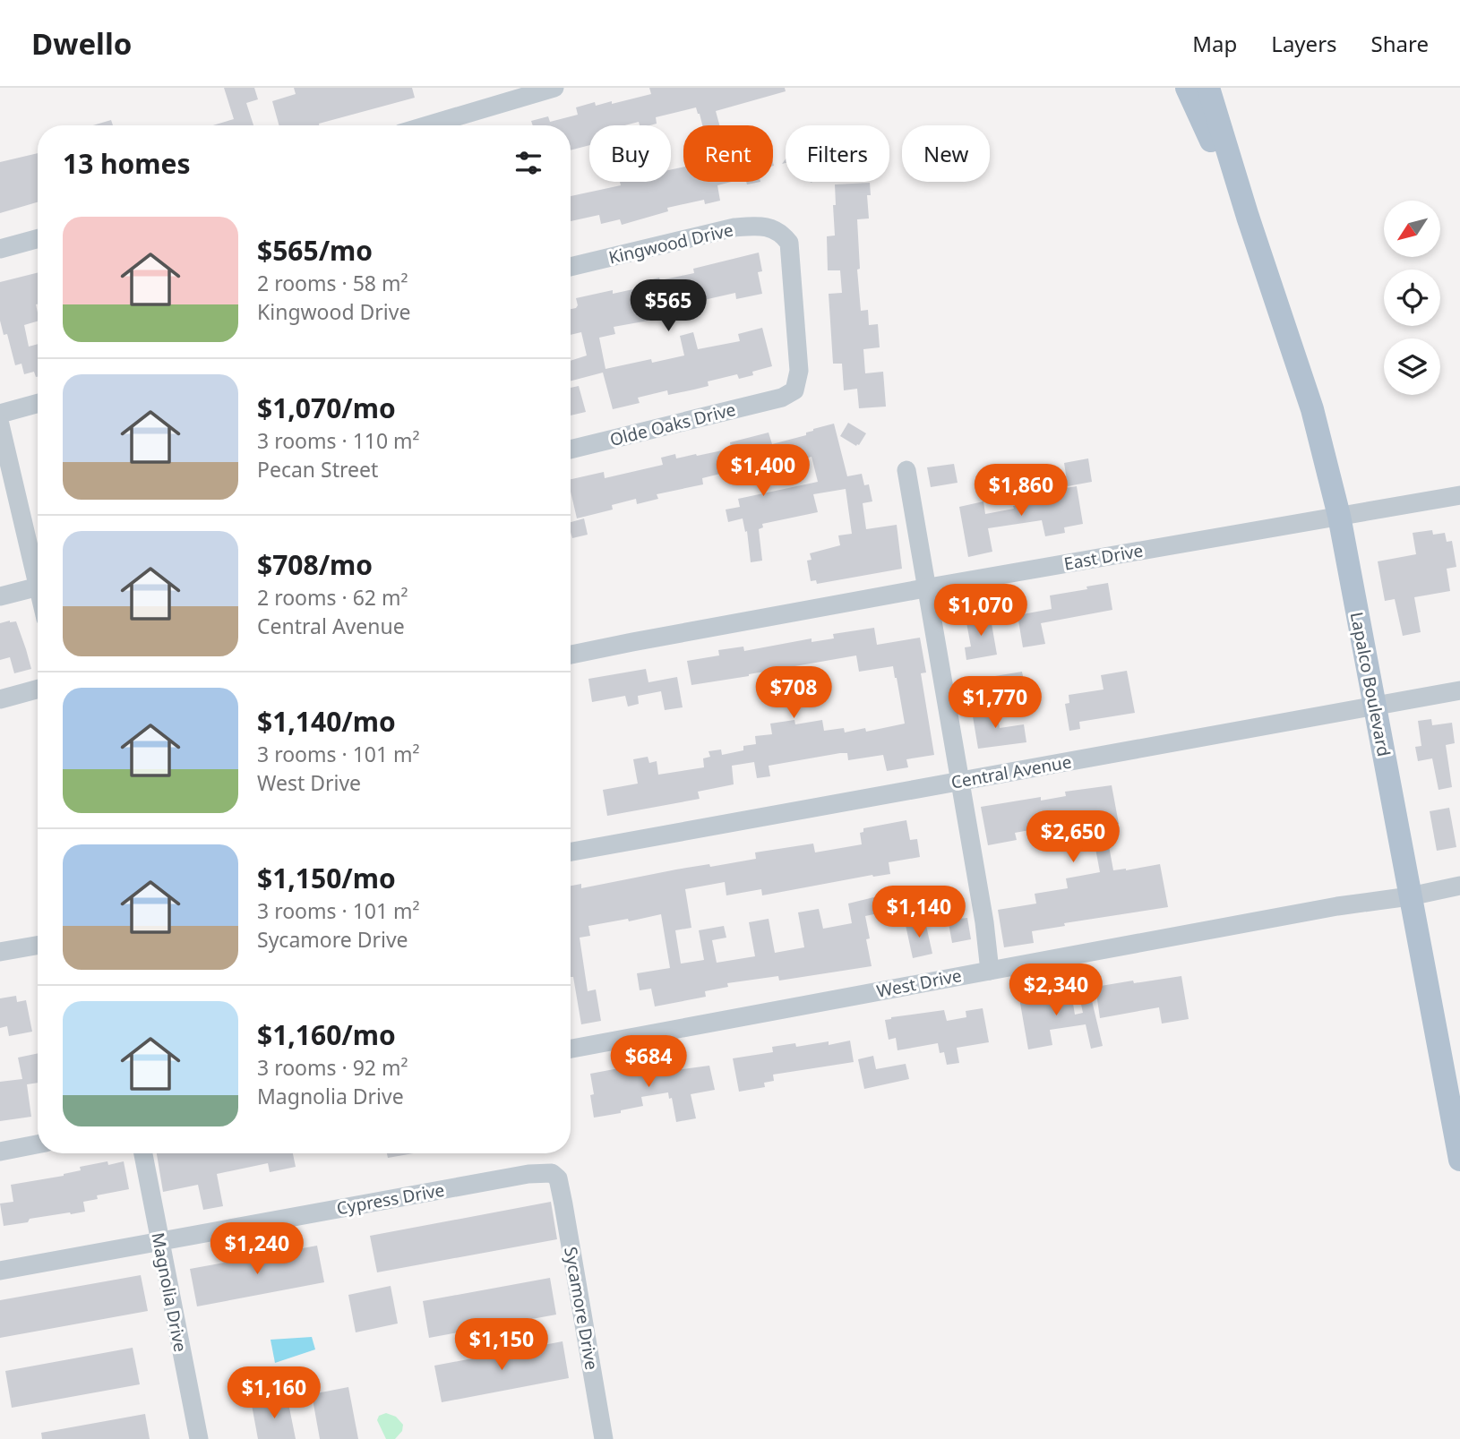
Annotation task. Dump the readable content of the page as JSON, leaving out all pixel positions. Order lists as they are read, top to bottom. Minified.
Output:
{"streets":{"main road":["Lapalco Boulevard"],"street":["Kingwood Drive","Olde Oaks Drive","East Drive","Central Avenue","West Drive","Cypress Drive","Magnolia Drive","Sycamore Drive"]},"crossings":[["Kingwood Drive","Olde Oaks Drive"],["East Drive","Lapalco Boulevard"],["Lapalco Boulevard","Central Avenue"],["Lapalco Boulevard","West Drive"],["Cypress Drive","Magnolia Drive"],["Cypress Drive","Sycamore Drive"]],"north":"bottom left","page":{"header":"Dwello","nav":["Map","Layers","Share"],"chip":["Buy","Rent","Filters","New"],"heading":"13 homes","list":[{"name":"$565/mo","note":"2 rooms · 58 m² · Kingwood Drive"},{"name":"$1,070/mo","note":"3 rooms · 110 m² · Pecan Street"},{"name":"$708/mo","note":"2 rooms · 62 m² · Central Avenue"},{"name":"$1,140/mo","note":"3 rooms · 101 m² · West Drive"},{"name":"$1,150/mo","note":"3 rooms · 101 m² · Sycamore Drive"},{"name":"$1,160/mo","note":"3 rooms · 92 m² · Magnolia Drive"}],"price":["$565","$1,400","$1,860","$1,070","$708","$1,770","$2,650","$1,140","$2,340","$684","$1,240","$1,150","$1,160"]}}
